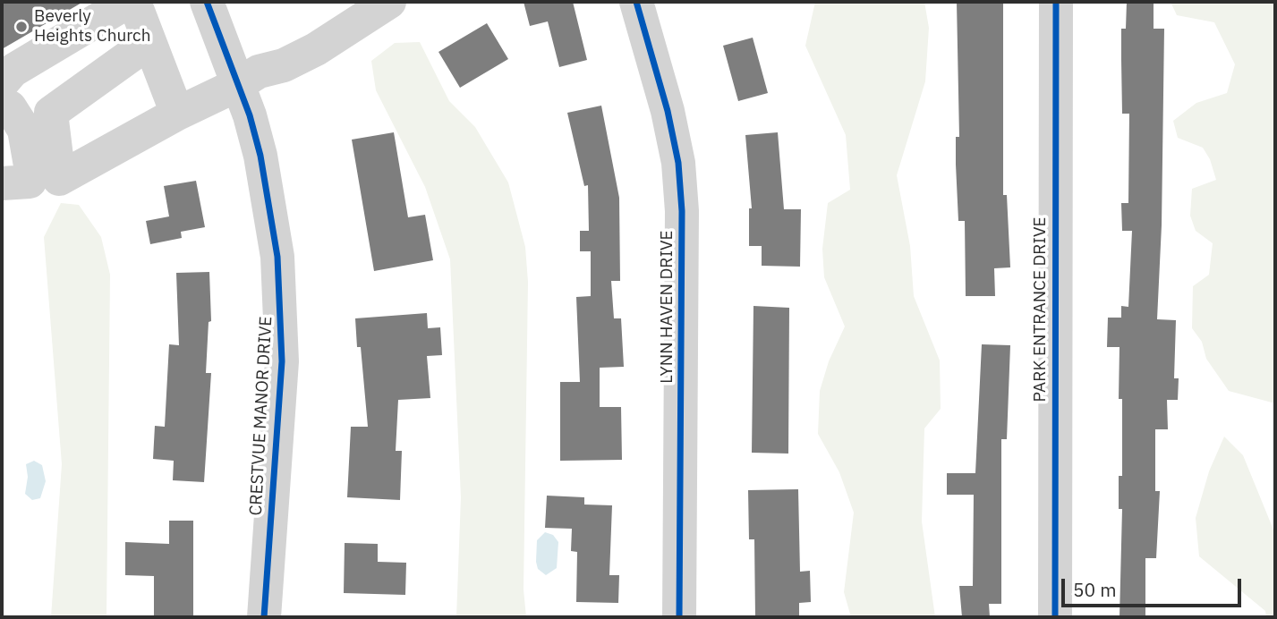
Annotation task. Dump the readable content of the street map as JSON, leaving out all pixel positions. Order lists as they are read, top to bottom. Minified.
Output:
{"streets":{"street":["LYNN HAVEN DRIVE","PARK ENTRANCE DRIVE","CRESTVUE MANOR DRIVE"]},"places":["Beverly Heights Church"],"scale_bar":"50 m"}
